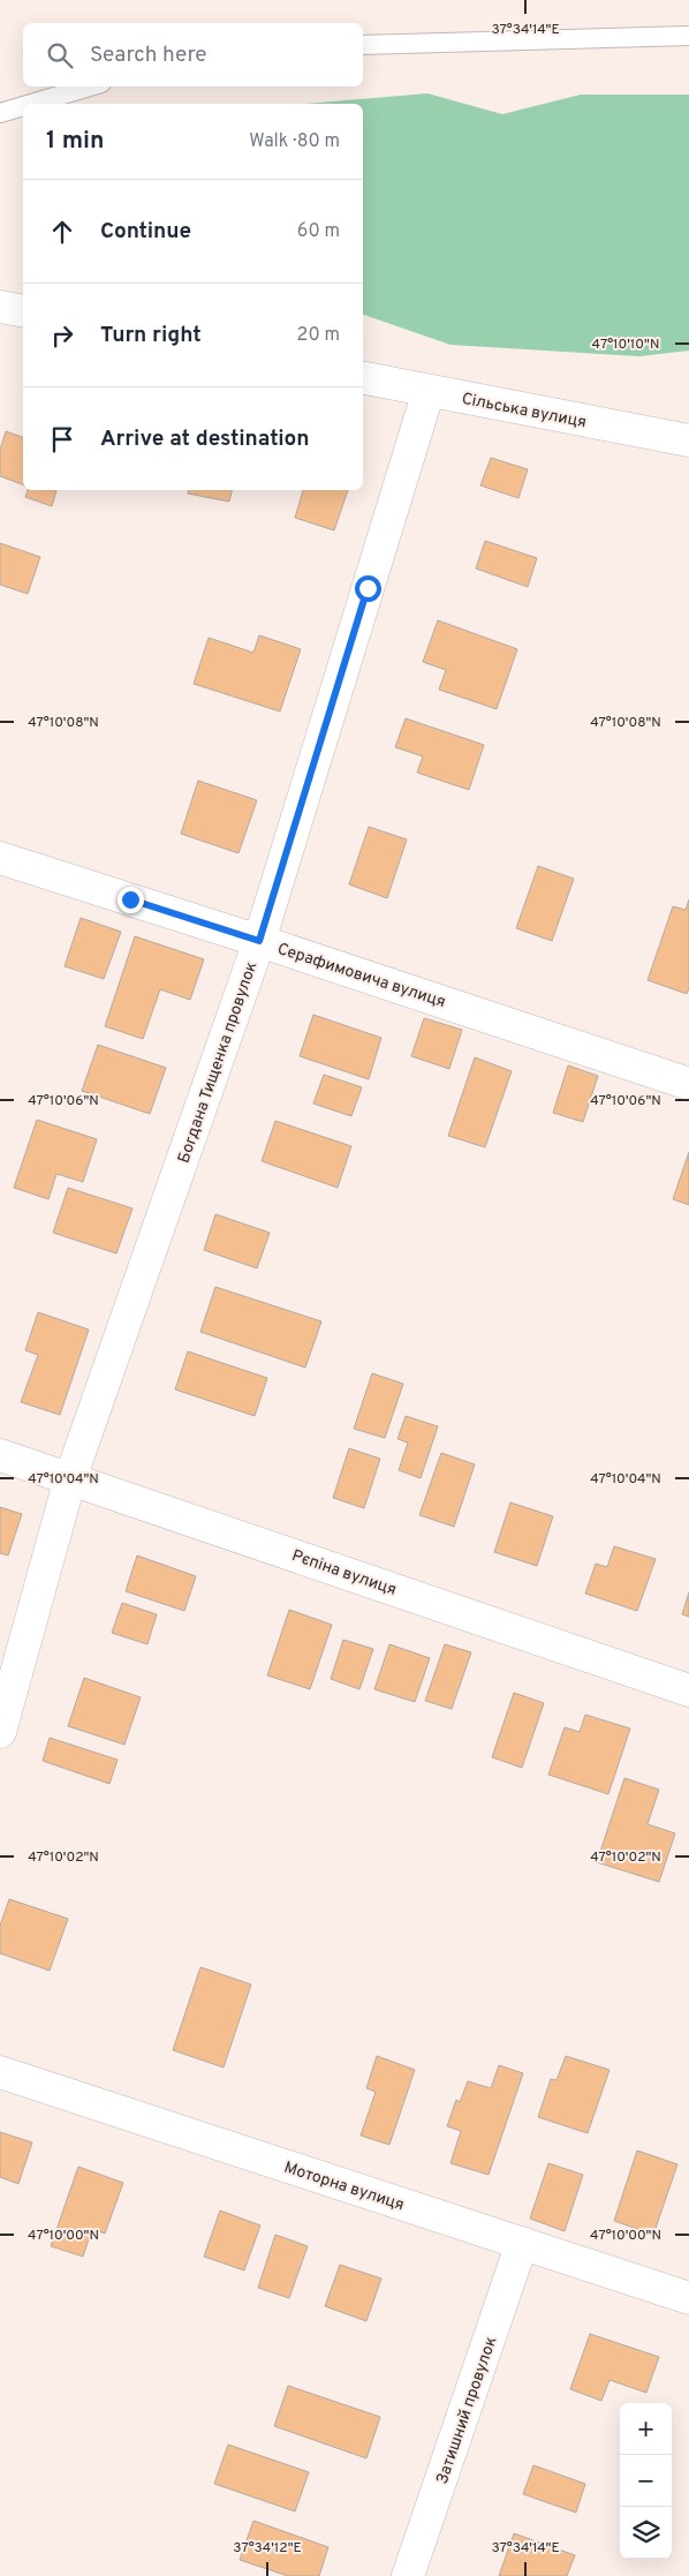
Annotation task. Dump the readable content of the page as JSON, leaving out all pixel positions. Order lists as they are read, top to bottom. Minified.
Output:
{"streets":{"street":["Сільська вулиця","Серафимовича вулиця","Богдана Тищенка провулок","Рєпіна вулиця","Моторна вулиця","Затишний провулок"]},"crossings":[["Сільська вулиця","Богдана Тищенка провулок"],["Серафимовича вулиця","Богдана Тищенка провулок"],["Богдана Тищенка провулок","Рєпіна вулиця"],["Моторна вулиця","Затишний провулок"]],"page":{"search":"Search here","heading":["1 min","Walk · 80 m"],"list":[["Continue","60 m"],["Turn right","20 m"],"Arrive at destination"],"map_buttons":["+","−"]},"coordinates":["37°34'14\"E","47°10'10\"N","47°10'08\"N","47°10'06\"N","47°10'04\"N","47°10'02\"N","47°10'00\"N","37°34'12\"E"]}
